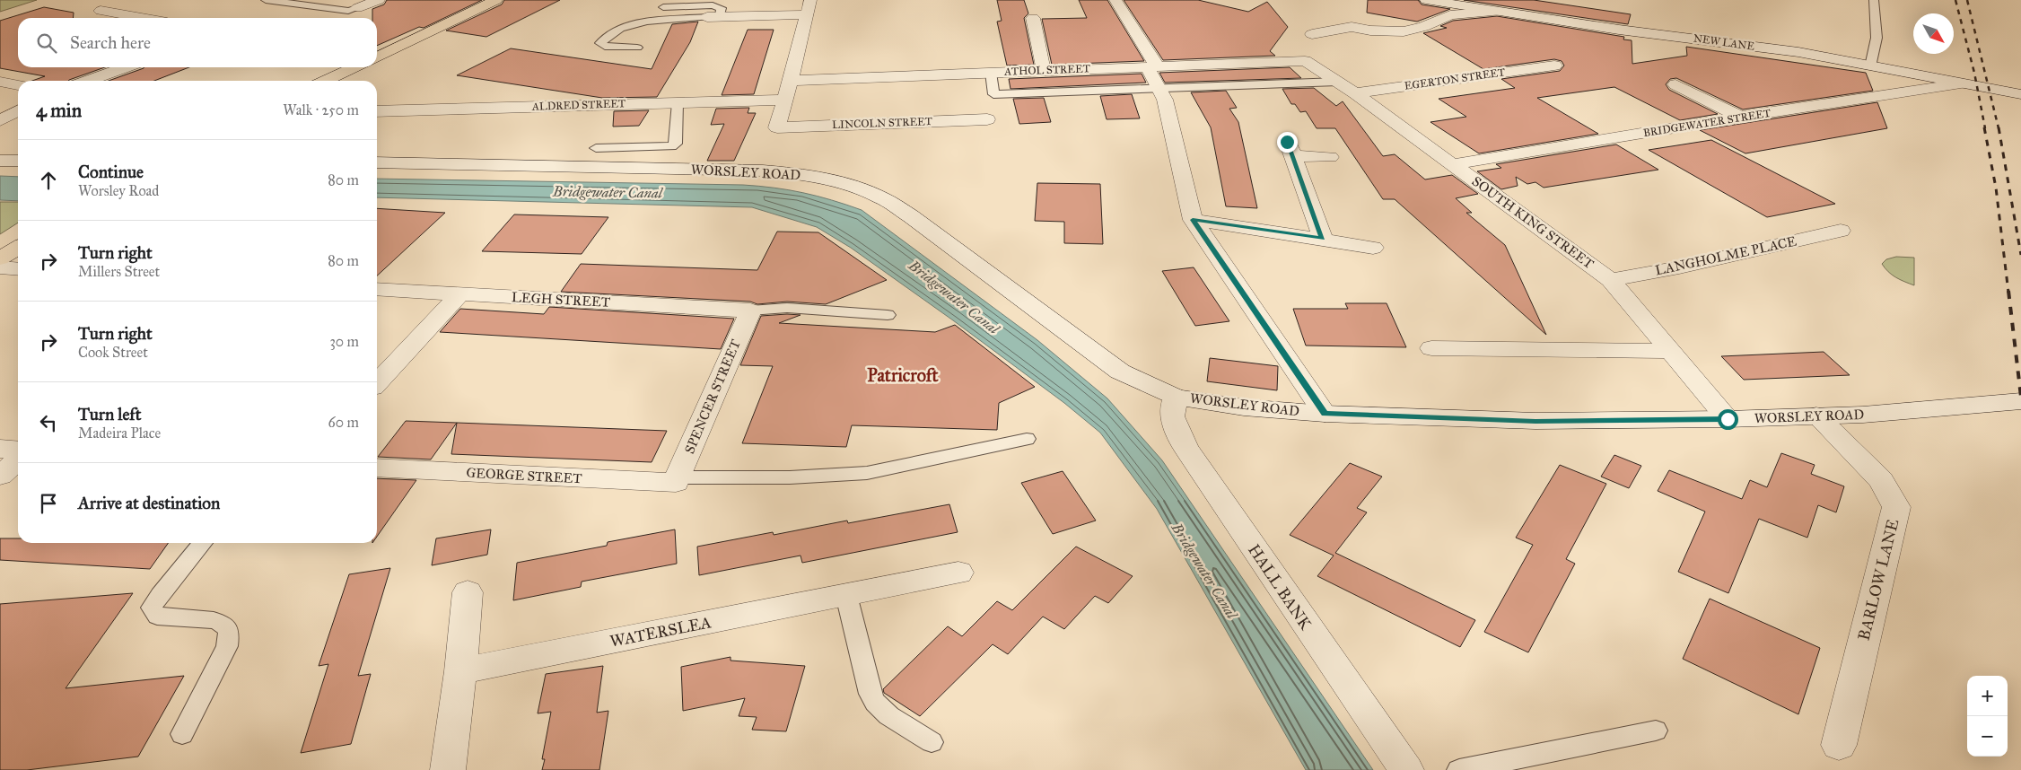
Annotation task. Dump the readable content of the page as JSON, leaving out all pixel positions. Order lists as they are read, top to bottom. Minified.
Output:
{"streets":{"street":["NEW LANE","ATHOL STREET","EGERTON STREET","ALDRED STREET","LINCOLN STREET","BRIDGEWATER STREET","WORSLEY ROAD","SOUTH KING STREET","LANGHOLME PLACE","LEGH STREET","SPENCER STREET","GEORGE STREET","BARLOW LANE","HALL BANK","WATERSLEA"]},"crossings":[["NEW LANE","BRIDGEWATER STREET"],["ATHOL STREET","SOUTH KING STREET"],["EGERTON STREET","SOUTH KING STREET"],["ALDRED STREET","LINCOLN STREET"],["BRIDGEWATER STREET","SOUTH KING STREET"],["WORSLEY ROAD","SOUTH KING STREET"],["WORSLEY ROAD","BARLOW LANE"],["WORSLEY ROAD","HALL BANK"],["SOUTH KING STREET","LANGHOLME PLACE"],["LEGH STREET","SPENCER STREET"],["SPENCER STREET","GEORGE STREET"]],"districts":["Patricroft"],"water":["Bridgewater Canal"],"north":"bottom right","page":{"search":"Search here","heading":["4 min","Walk · 250 m"],"list":[["Continue","Worsley Road","80 m"],["Turn right","Millers Street","80 m"],["Turn right","Cook Street","30 m"],["Turn left","Madeira Place","60 m"],"Arrive at destination"],"map_buttons":["+","−"]}}
